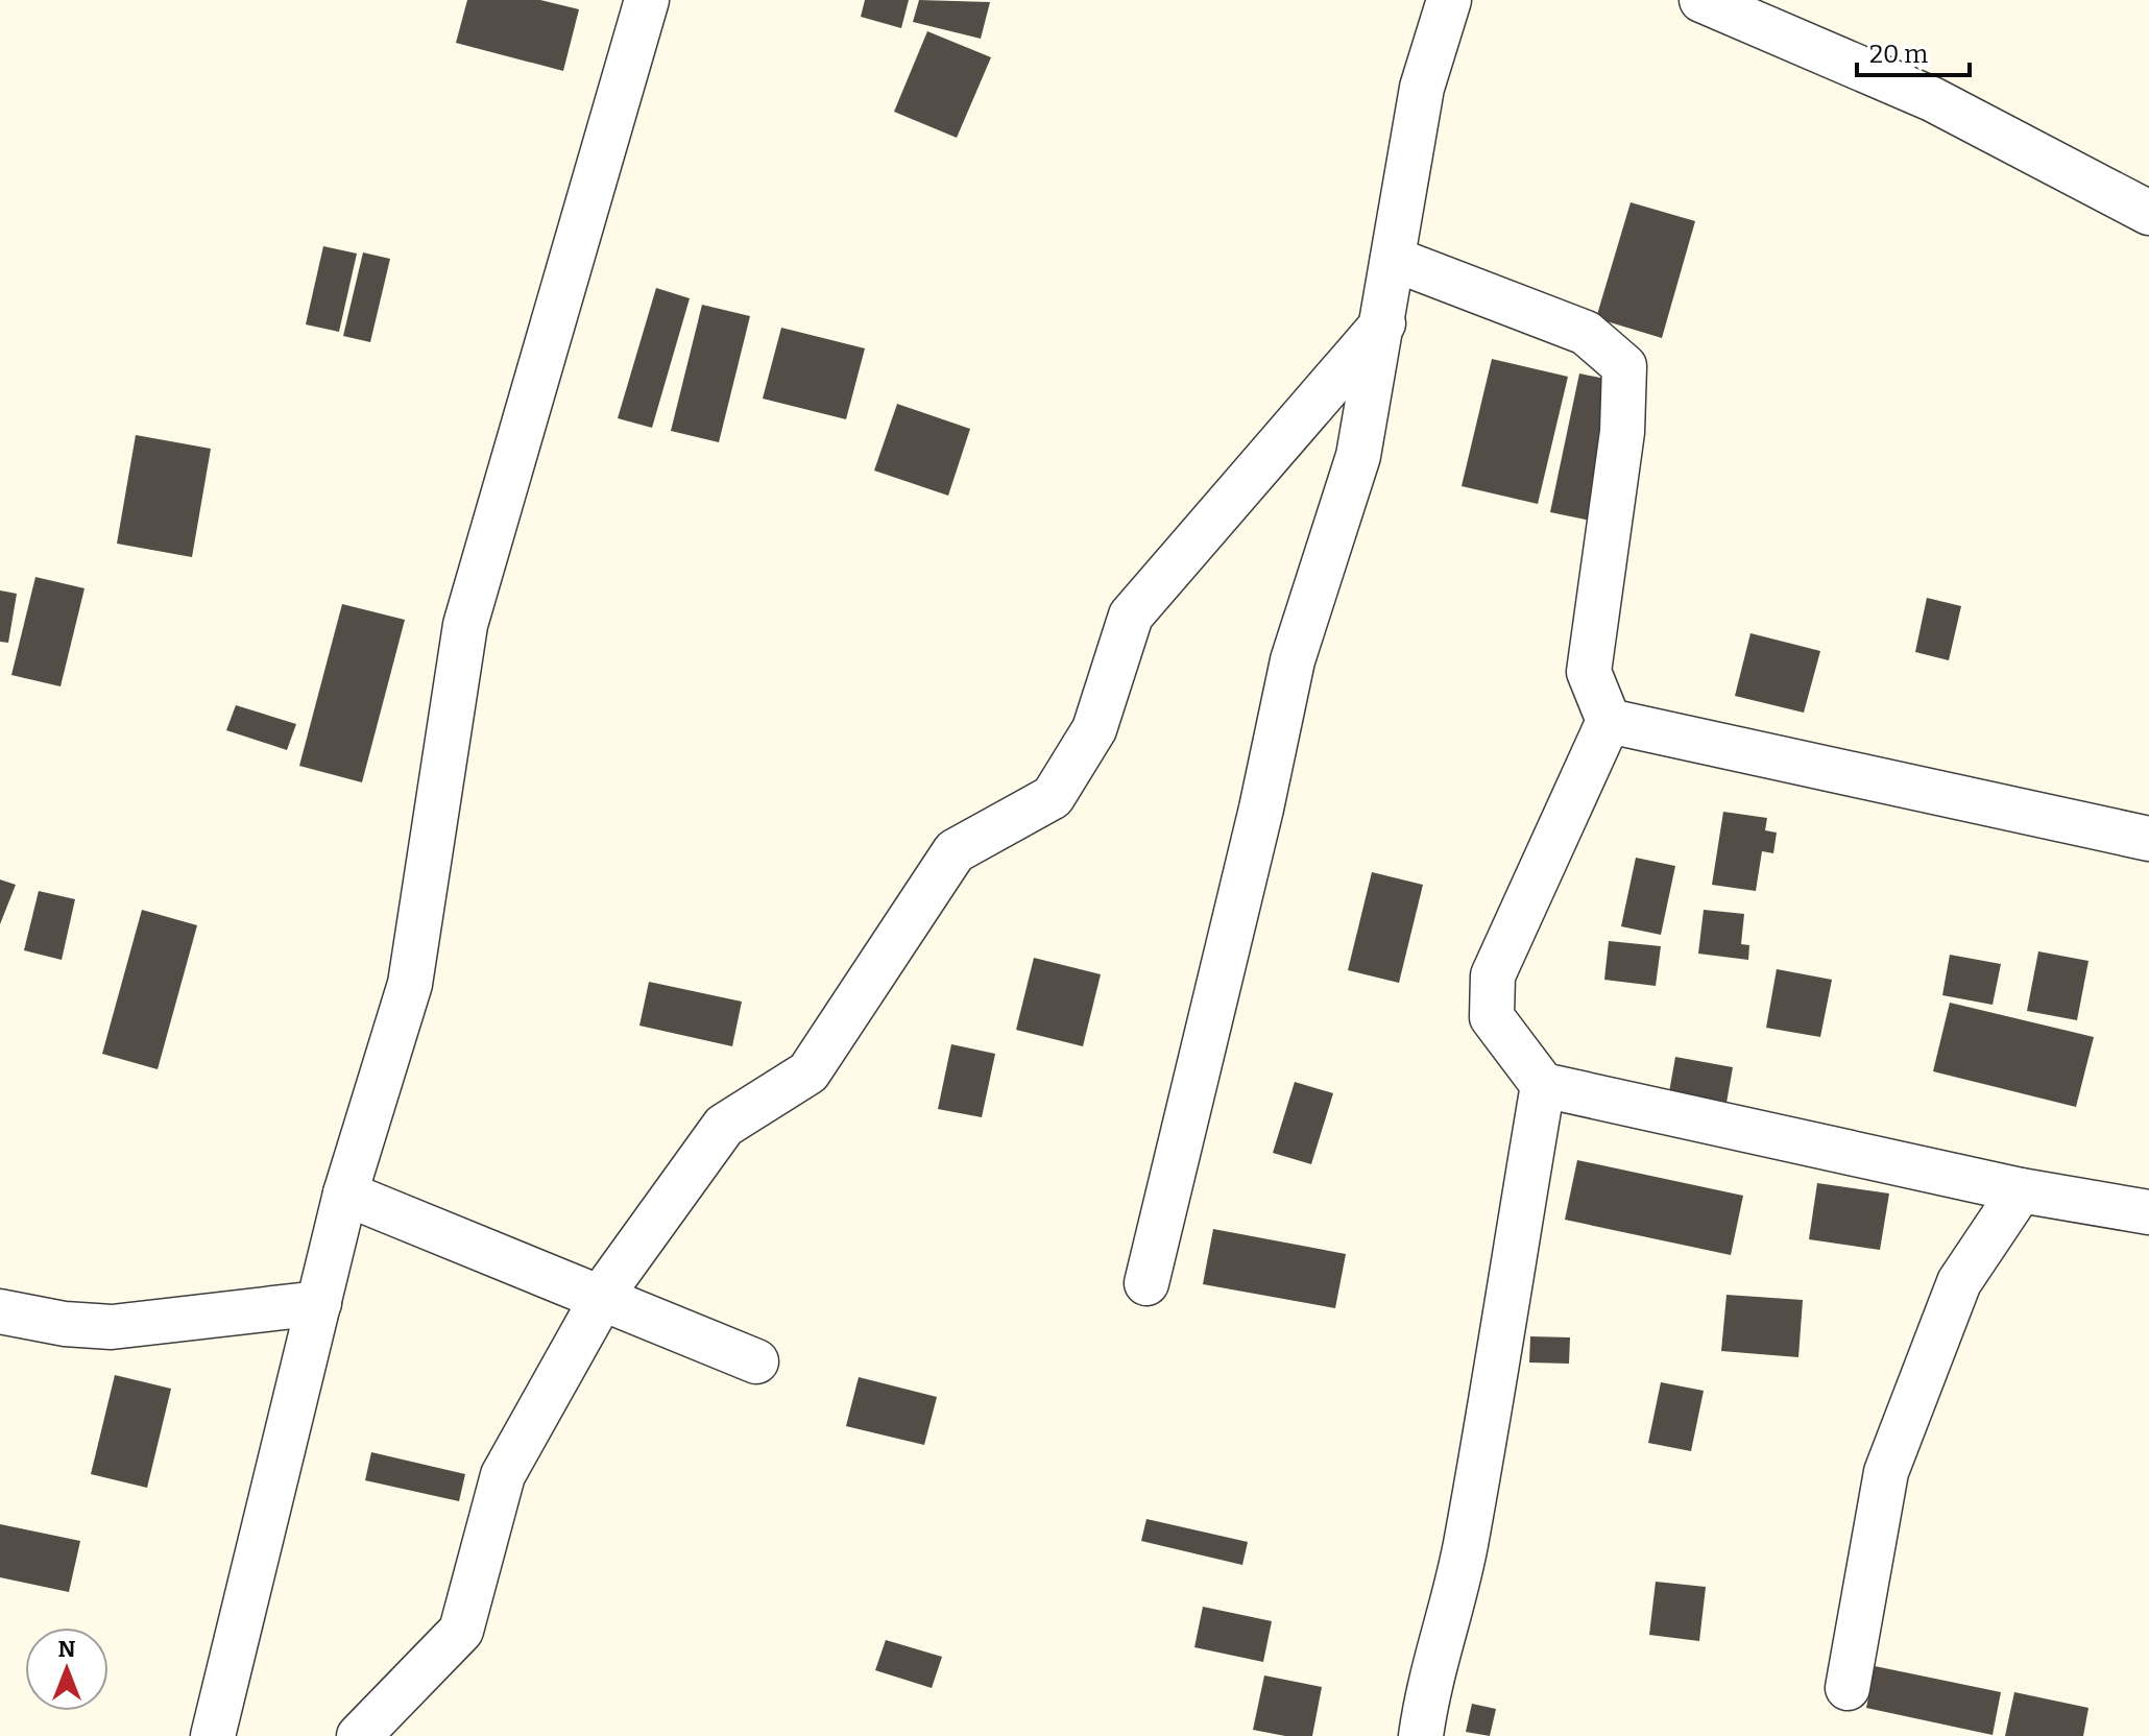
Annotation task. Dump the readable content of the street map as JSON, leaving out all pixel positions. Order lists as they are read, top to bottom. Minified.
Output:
{"scale_bar":"20 m","north":"top"}
